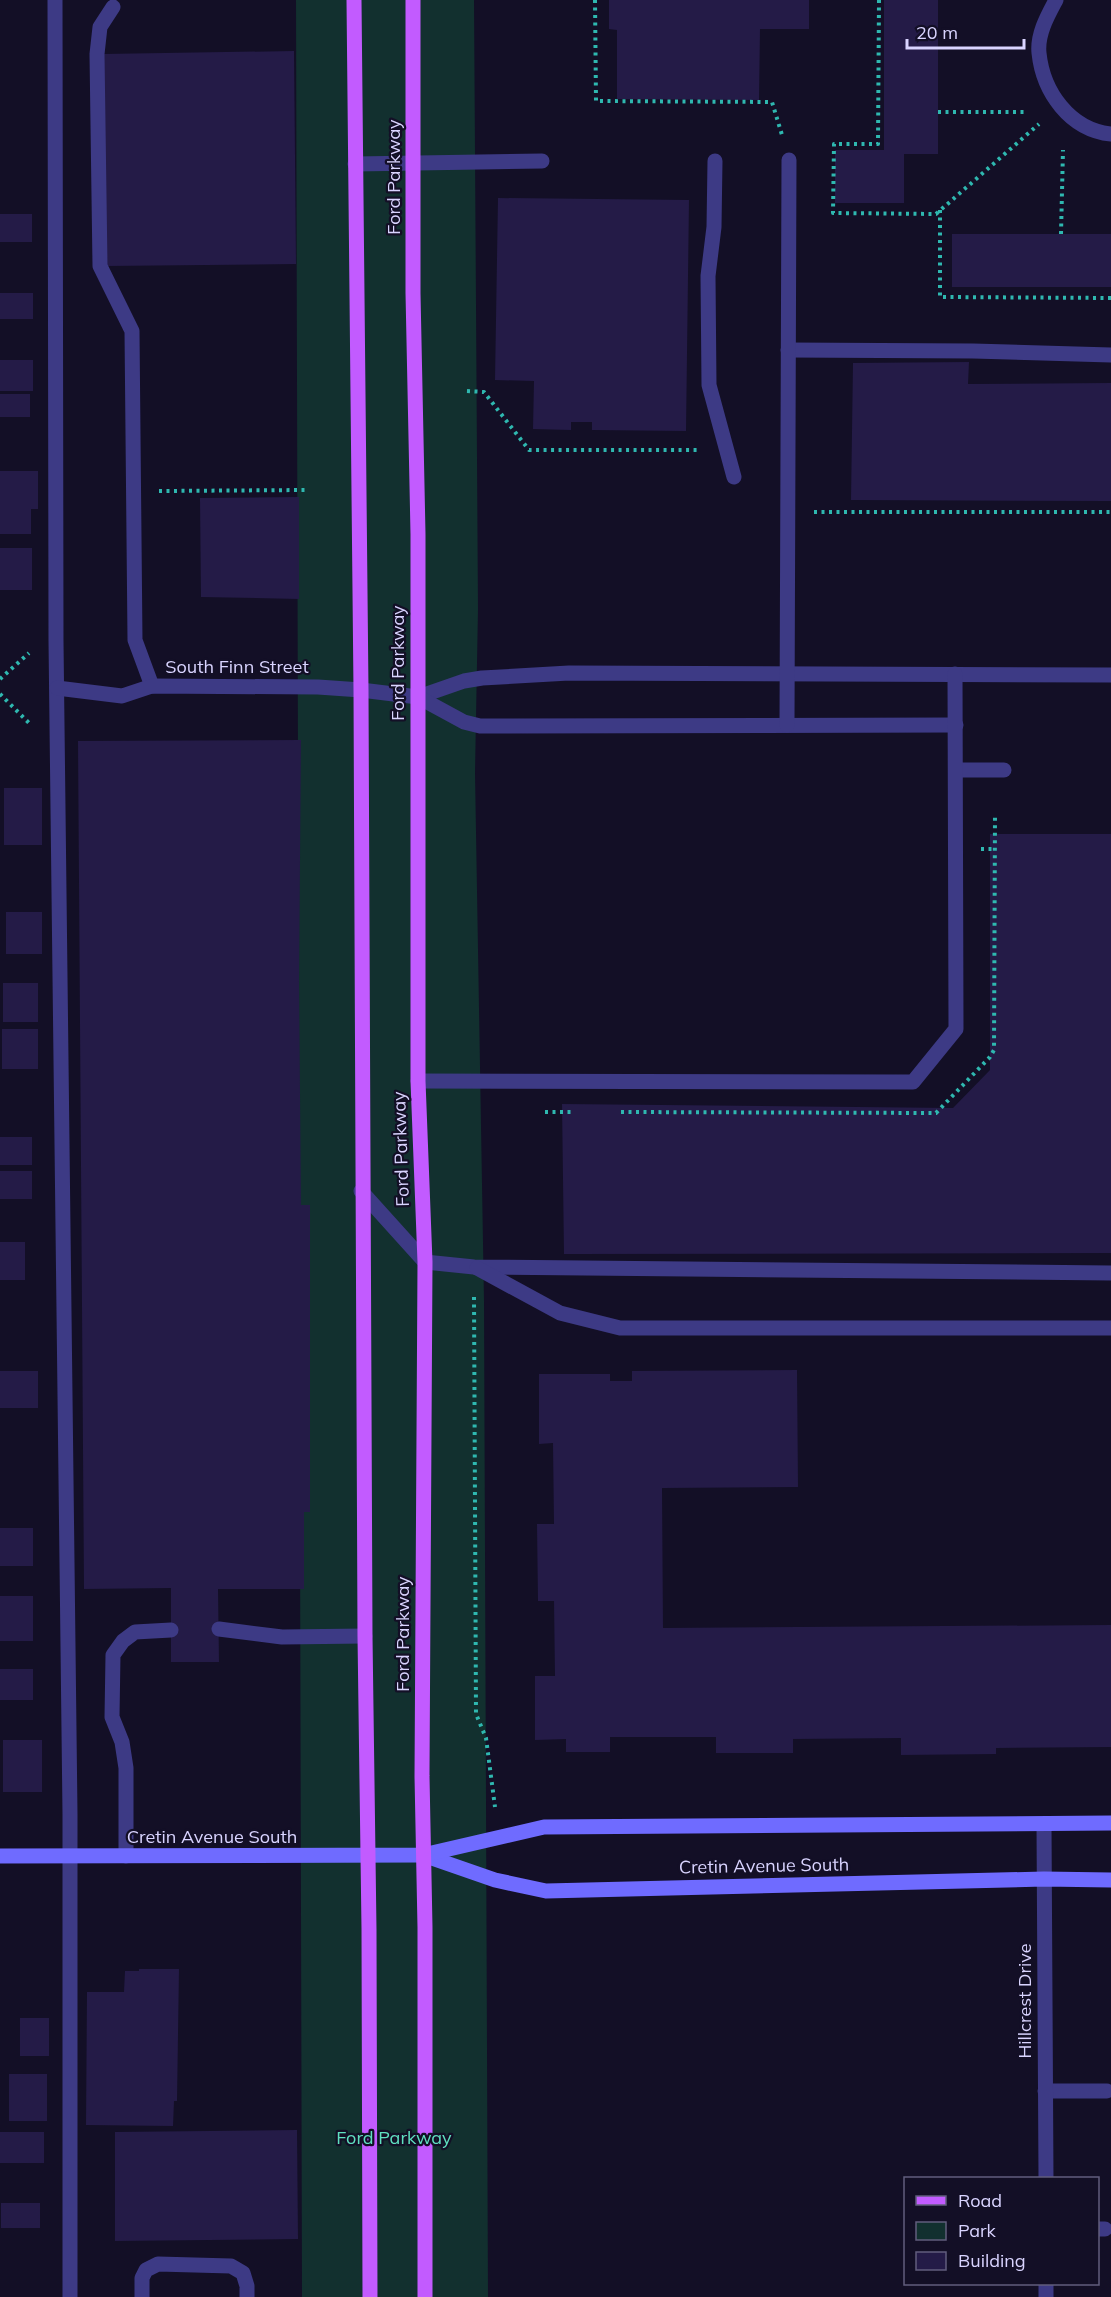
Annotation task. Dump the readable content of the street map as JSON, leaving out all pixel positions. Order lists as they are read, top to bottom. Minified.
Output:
{"streets":{"main road":["Ford Parkway"],"street":["South Finn Street","Cretin Avenue South","Hillcrest Drive"]},"crossings":[["Ford Parkway","South Finn Street"],["Ford Parkway","Cretin Avenue South"],["Cretin Avenue South","Hillcrest Drive"]],"parks":["Ford Parkway"],"legend":["Road","Park","Building"],"scale_bar":"20 m"}
